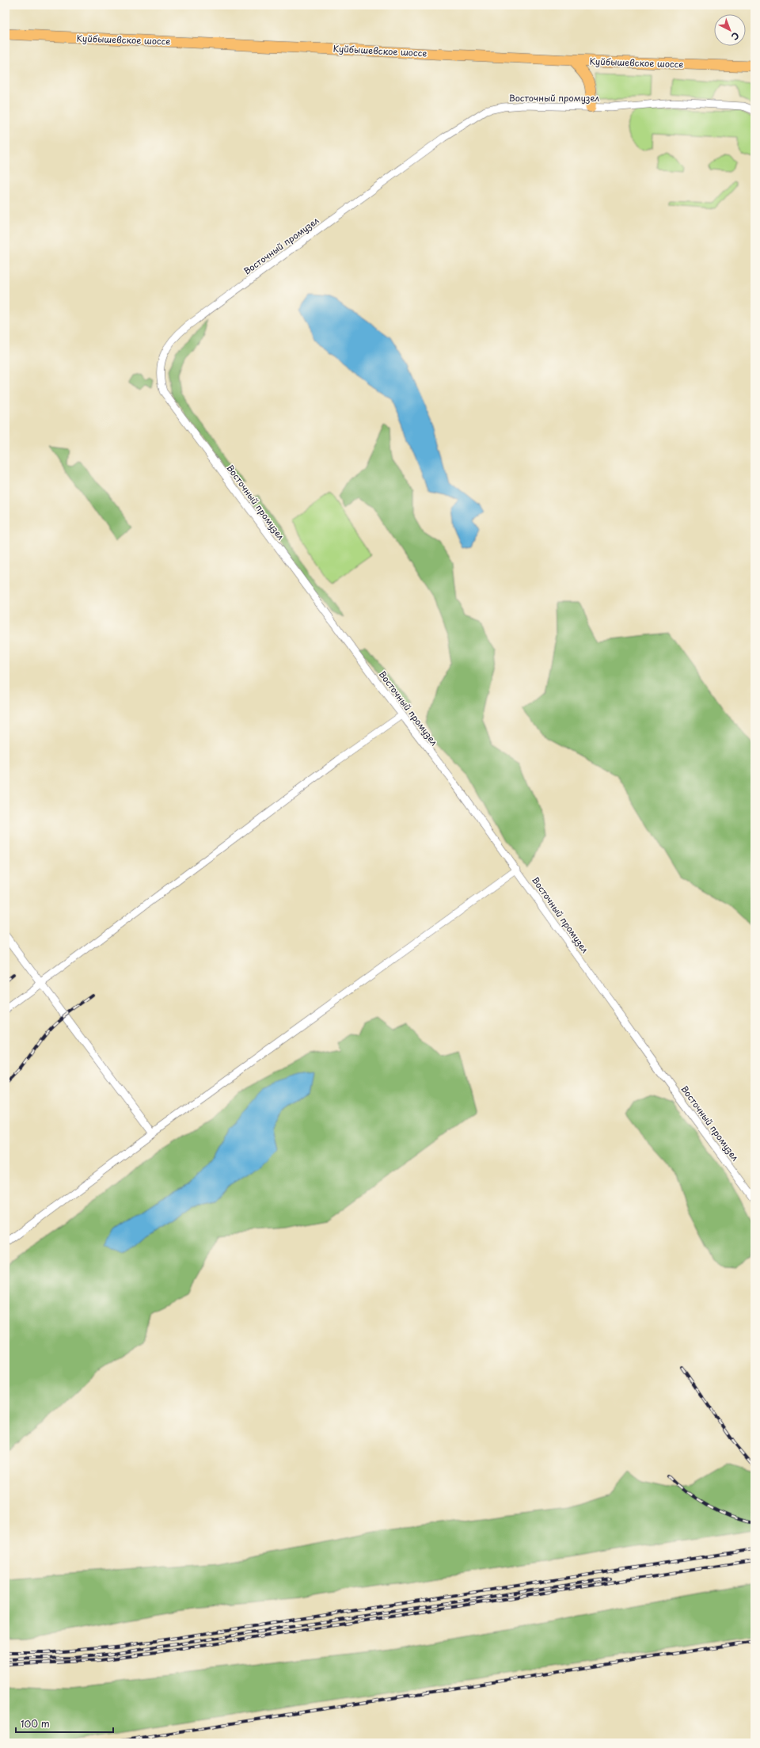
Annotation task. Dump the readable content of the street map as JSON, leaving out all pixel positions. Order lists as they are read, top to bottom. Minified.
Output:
{"streets":{"highway":["Куйбышевское шоссе"],"street":["Восточный промузел"]},"scale_bar":"100 m","north":"bottom right"}
